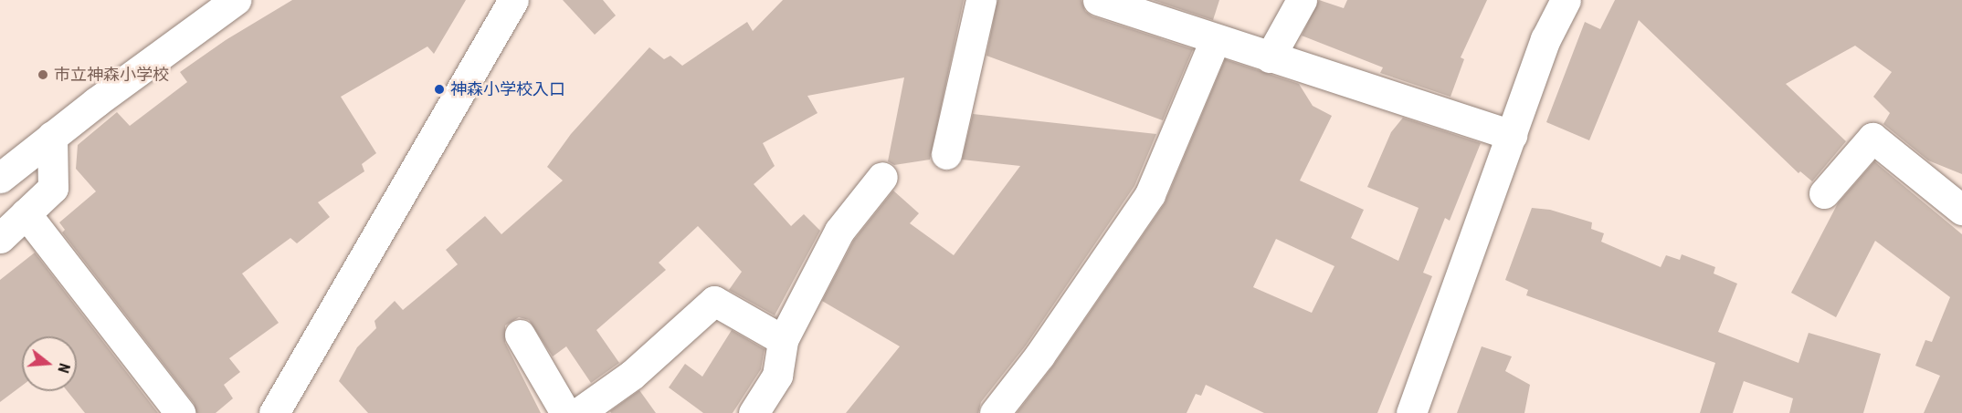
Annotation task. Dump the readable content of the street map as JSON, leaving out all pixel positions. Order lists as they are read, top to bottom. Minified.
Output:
{"places":["市立神森小学校","神森小学校入口"],"north":"right"}
